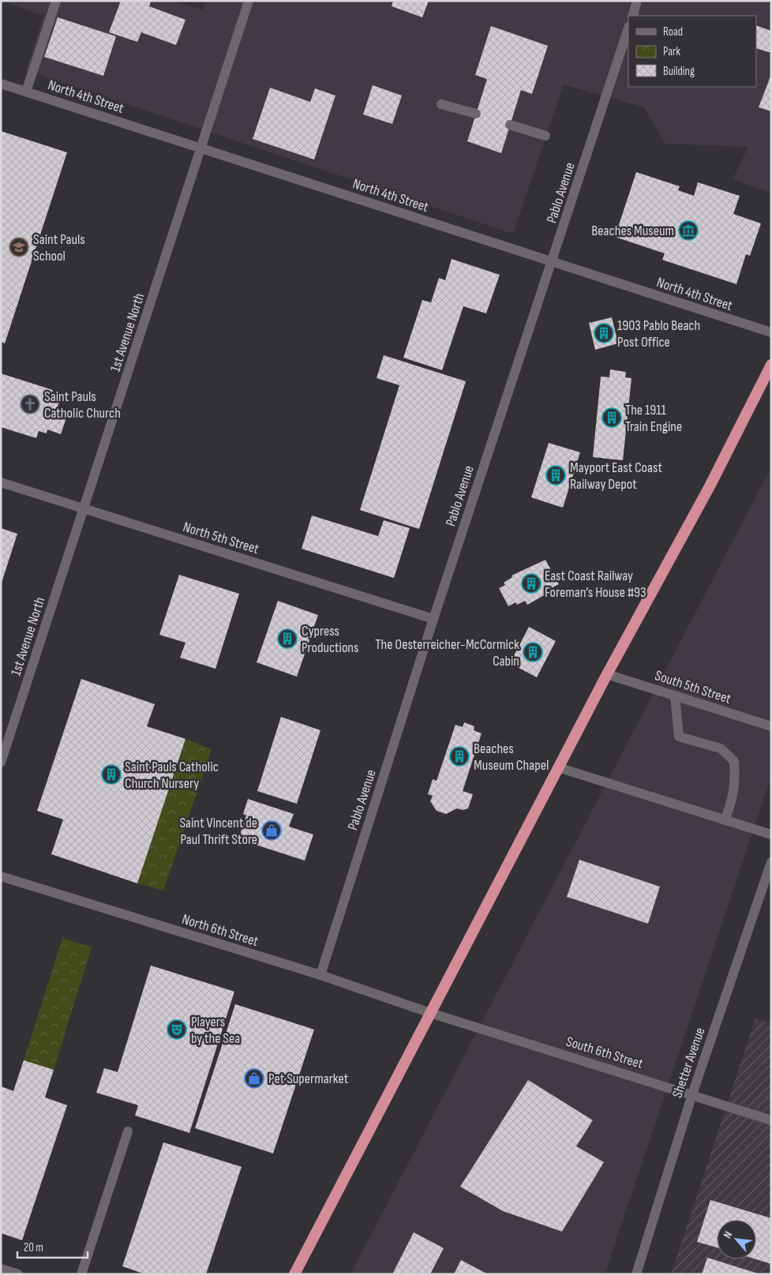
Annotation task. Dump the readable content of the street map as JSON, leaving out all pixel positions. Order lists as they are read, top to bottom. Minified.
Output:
{"streets":{"street":["North 4th Street","Pablo Avenue","1st Avenue North","North 5th Street","South 5th Street","North 6th Street","South 6th Street","Shetter Avenue"]},"crossings":[["North 4th Street","Pablo Avenue"],["North 4th Street","1st Avenue North"],["Pablo Avenue","North 5th Street"],["Pablo Avenue","North 6th Street"],["1st Avenue North","North 5th Street"],["North 6th Street","South 6th Street"],["South 6th Street","Shetter Avenue"]],"places":{"museum":["Beaches Museum"],"school or university":["Saint Pauls School"],"building":["1903 Pablo Beach Post Office","The 1911 Train Engine","Mayport East Coast Railway Depot","East Coast Railway Foreman’s House #93","Cypress Productions","The Oesterreicher-McCormick Cabin","Beaches Museum Chapel","Saint Pauls Catholic Church Nursery"],"church":["Saint Pauls Catholic Church"],"shop":["Saint Vincent de Paul Thrift Store","Pet Supermarket"],"theatre":["Players by the Sea"]},"legend":["Road","Park","Building"],"scale_bar":"20 m","north":"top left"}
